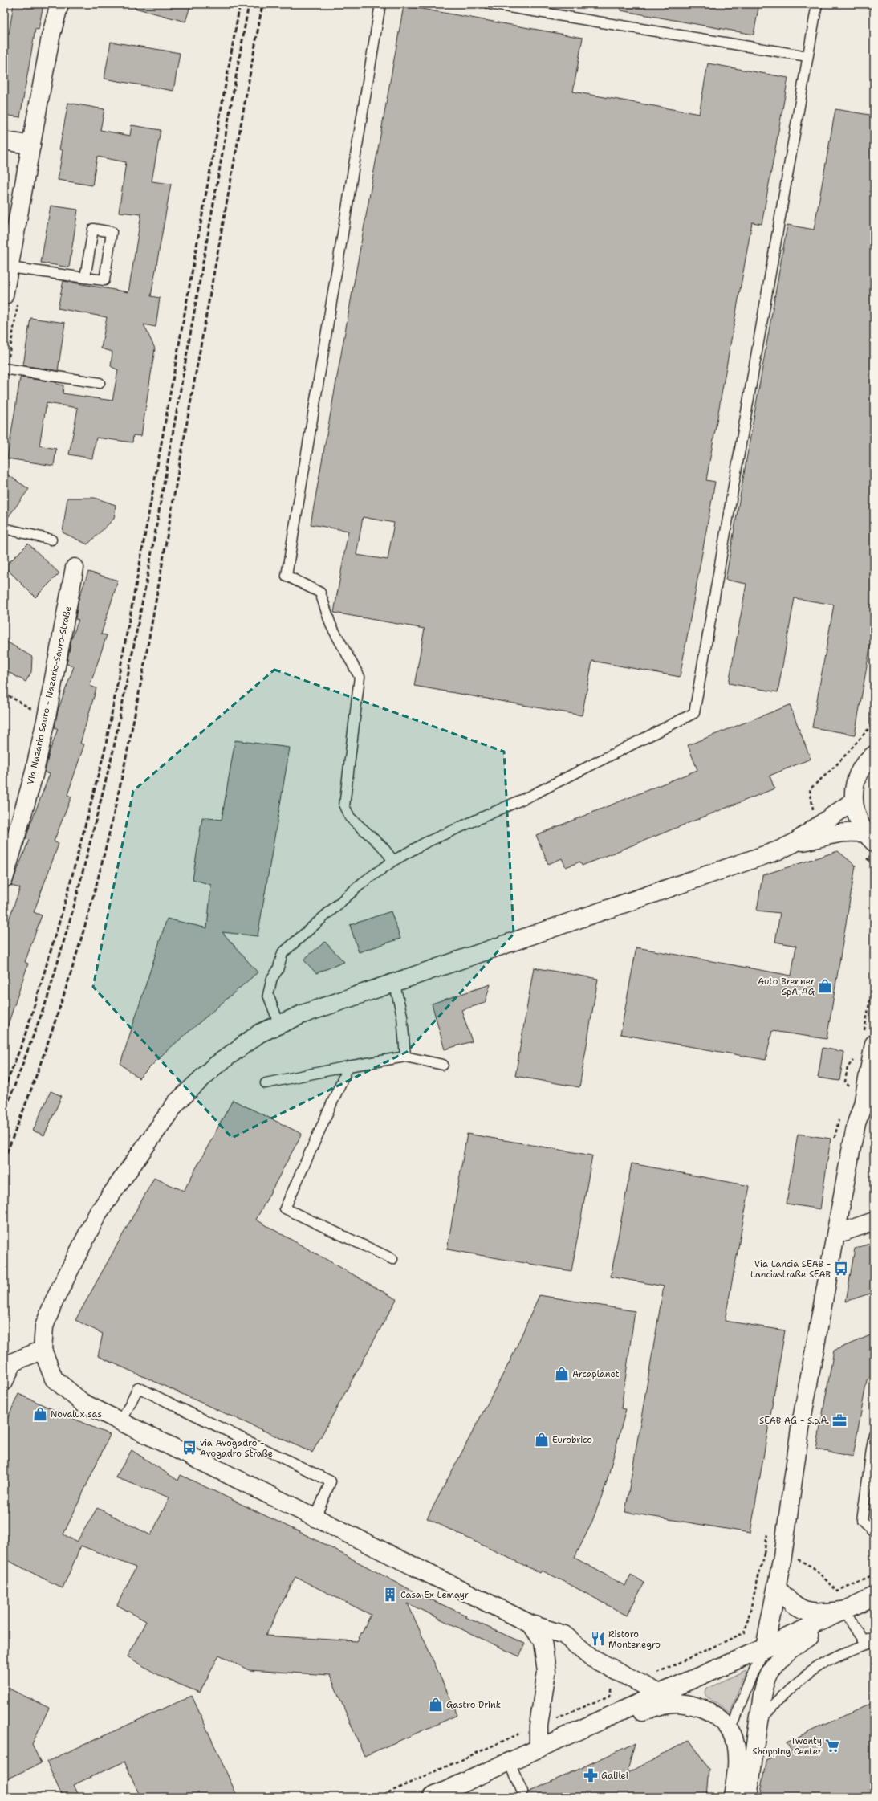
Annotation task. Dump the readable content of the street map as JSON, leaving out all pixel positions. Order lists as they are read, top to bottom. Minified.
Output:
{"streets":{"street":["Via Nazario Sauro - Nazario-Sauro-Straße"]},"places":{"shop":["Auto Brenner SpA-AG","Arcaplanet","Novalux sas","Eurobrico","Gastro Drink"],"bus stop":["Via Lancia SEAB - Lanciastraße SEAB","via Avogadro - Avogadro Straße"],"office":["SEAB AG - S.p.A."],"building":["Casa Ex Lemayr"],"restaurant":["Ristoro Montenegro"],"supermarket":["Twenty Shopping Center"],"pharmacy":["Galilei"]}}
